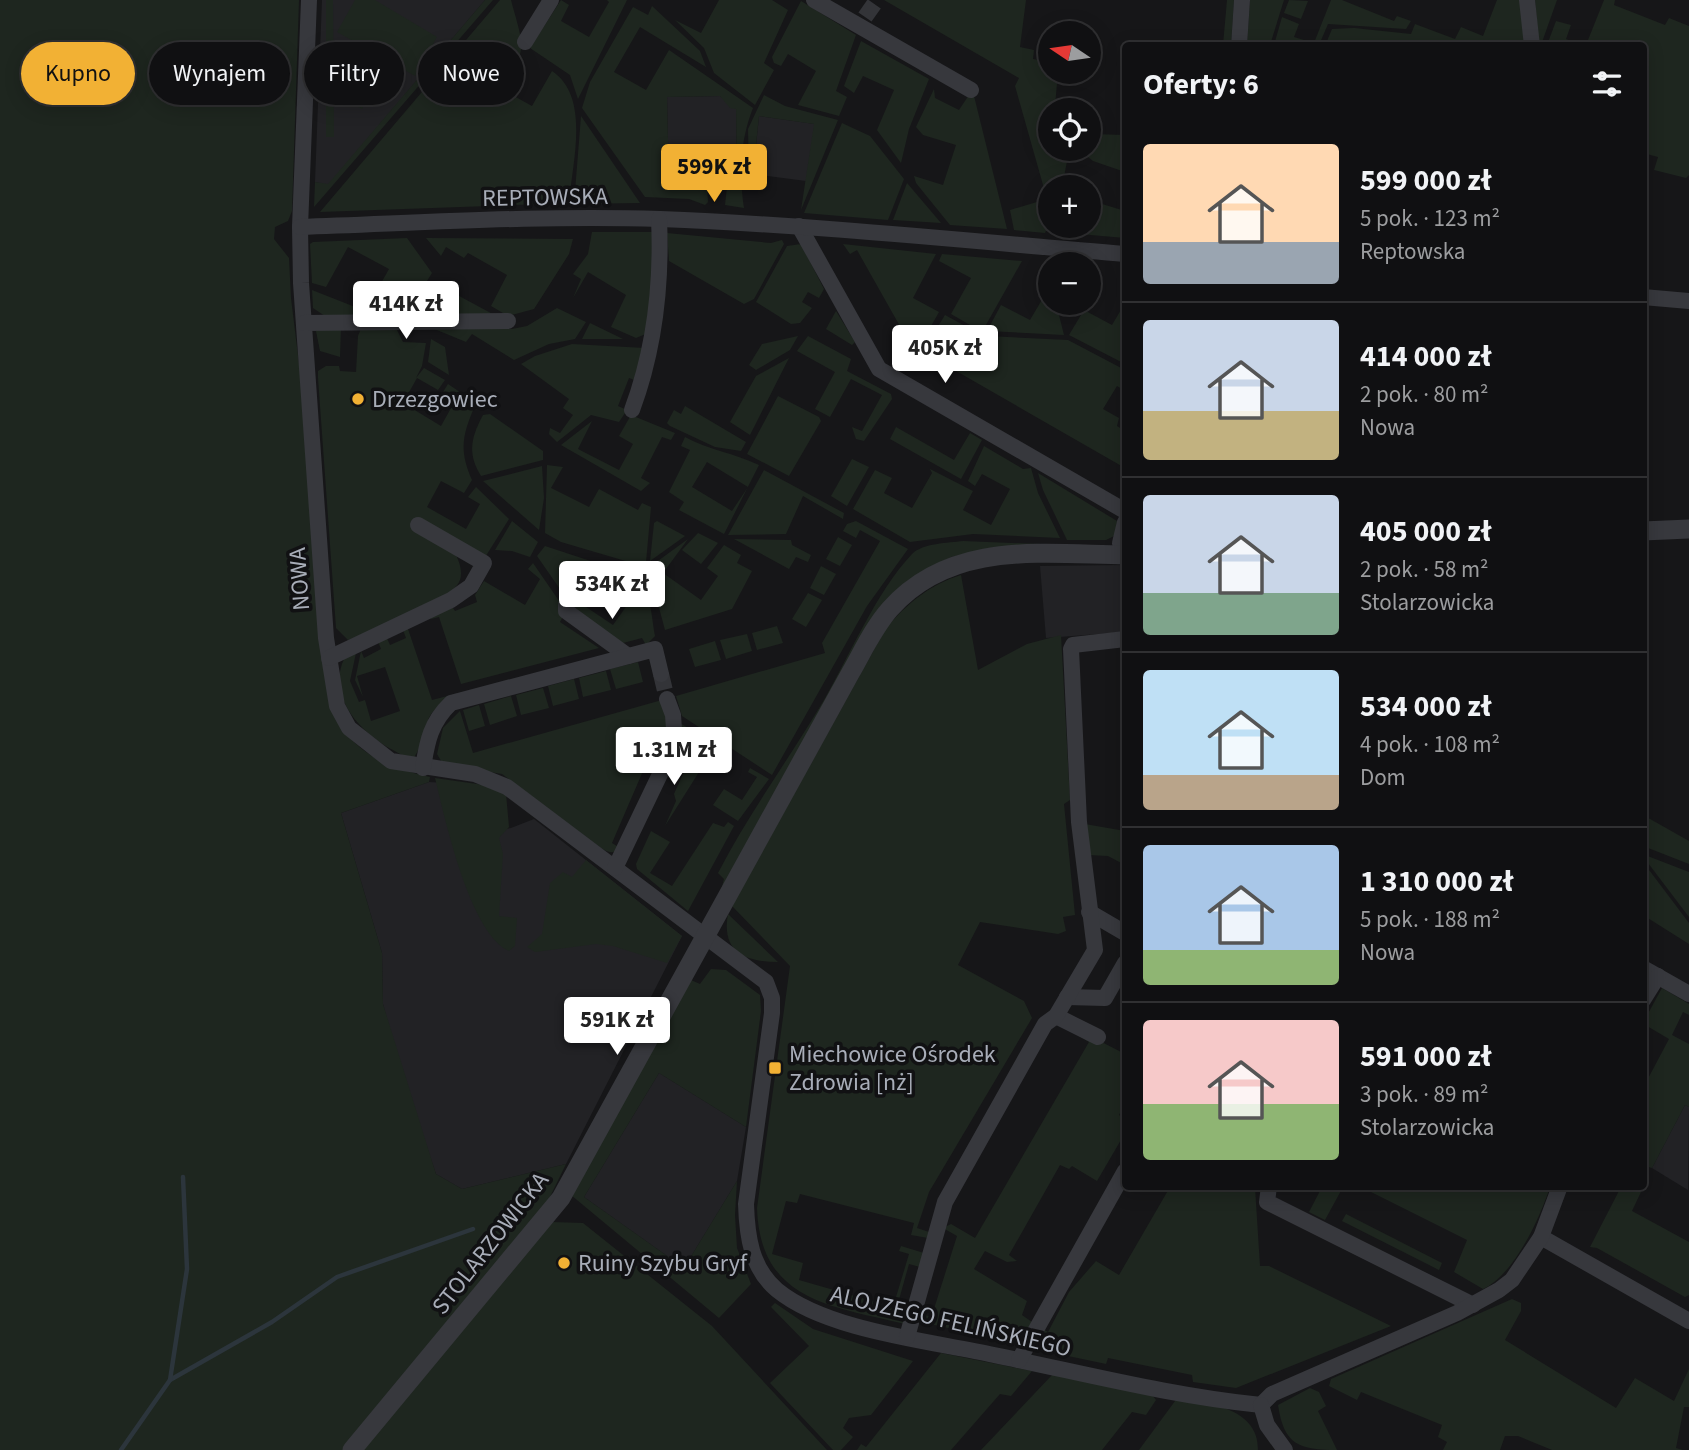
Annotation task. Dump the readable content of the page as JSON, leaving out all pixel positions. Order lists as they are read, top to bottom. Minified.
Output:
{"streets":{"street":["REPTOWSKA","NOWA","STOLARZOWICKA","ALOJZEGO FELIŃSKIEGO"]},"crossings":[["REPTOWSKA","NOWA"],["NOWA","STOLARZOWICKA"],["NOWA","ALOJZEGO FELIŃSKIEGO"],["STOLARZOWICKA","ALOJZEGO FELIŃSKIEGO"]],"places":{"other":["Drzezgowiec","Ruiny Szybu Gryf"],"transit":["Miechowice Ośrodek Zdrowia [nż]"]},"north":"left","page":{"map_buttons":["+","−"],"chip":["Kupno","Wynajem","Filtry","Nowe"],"heading":"Oferty: 6","list":[{"name":"599 000 zł","note":"5 pok. · 123 m² · Reptowska"},{"name":"414 000 zł","note":"2 pok. · 80 m² · Nowa"},{"name":"405 000 zł","note":"2 pok. · 58 m² · Stolarzowicka"},{"name":"534 000 zł","note":"4 pok. · 108 m² · Dom"},{"name":"1 310 000 zł","note":"5 pok. · 188 m² · Nowa"},{"name":"591 000 zł","note":"3 pok. · 89 m² · Stolarzowicka"}],"price":["599K zł","414K zł","405K zł","534K zł","1.31M zł","591K zł"]}}
